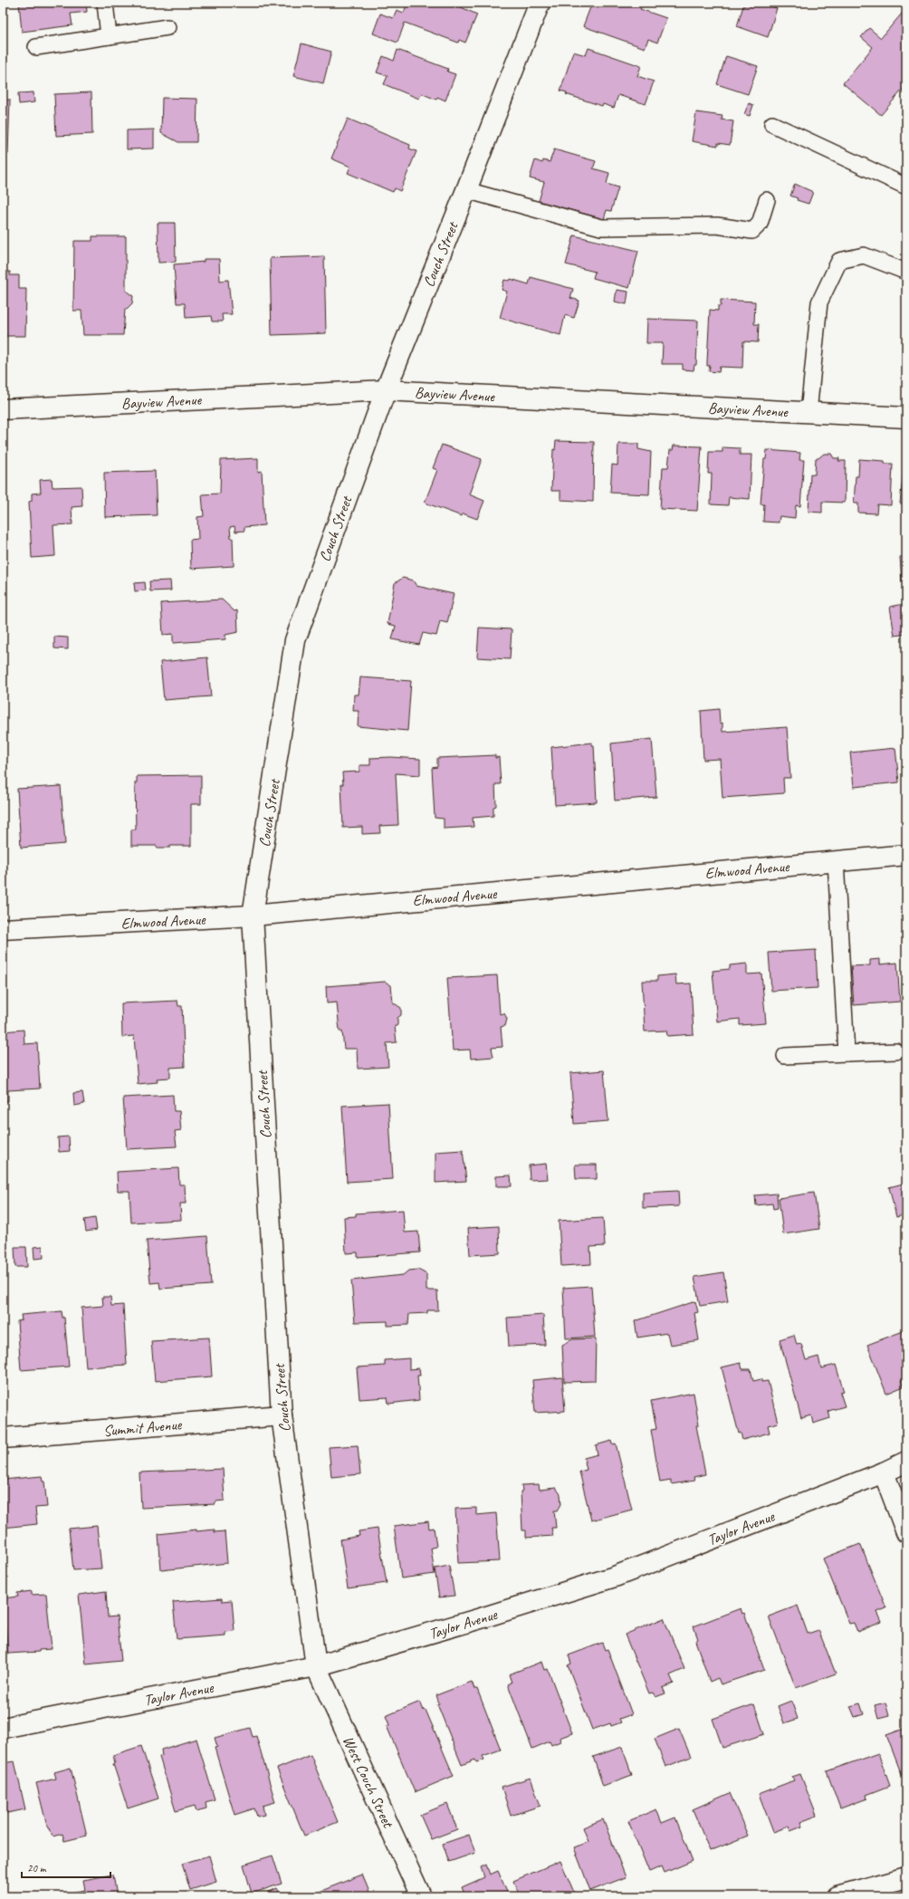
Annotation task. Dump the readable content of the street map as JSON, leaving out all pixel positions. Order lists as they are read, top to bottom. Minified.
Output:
{"streets":{"street":["Couch Street","Bayview Avenue","Elmwood Avenue","Summit Avenue","Taylor Avenue","West Couch Street"]},"crossings":[["Couch Street","Bayview Avenue"],["Couch Street","Elmwood Avenue"],["Couch Street","Summit Avenue"],["Couch Street","Taylor Avenue"],["Couch Street","West Couch Street"],["Taylor Avenue","West Couch Street"]],"scale_bar":"20 m"}
